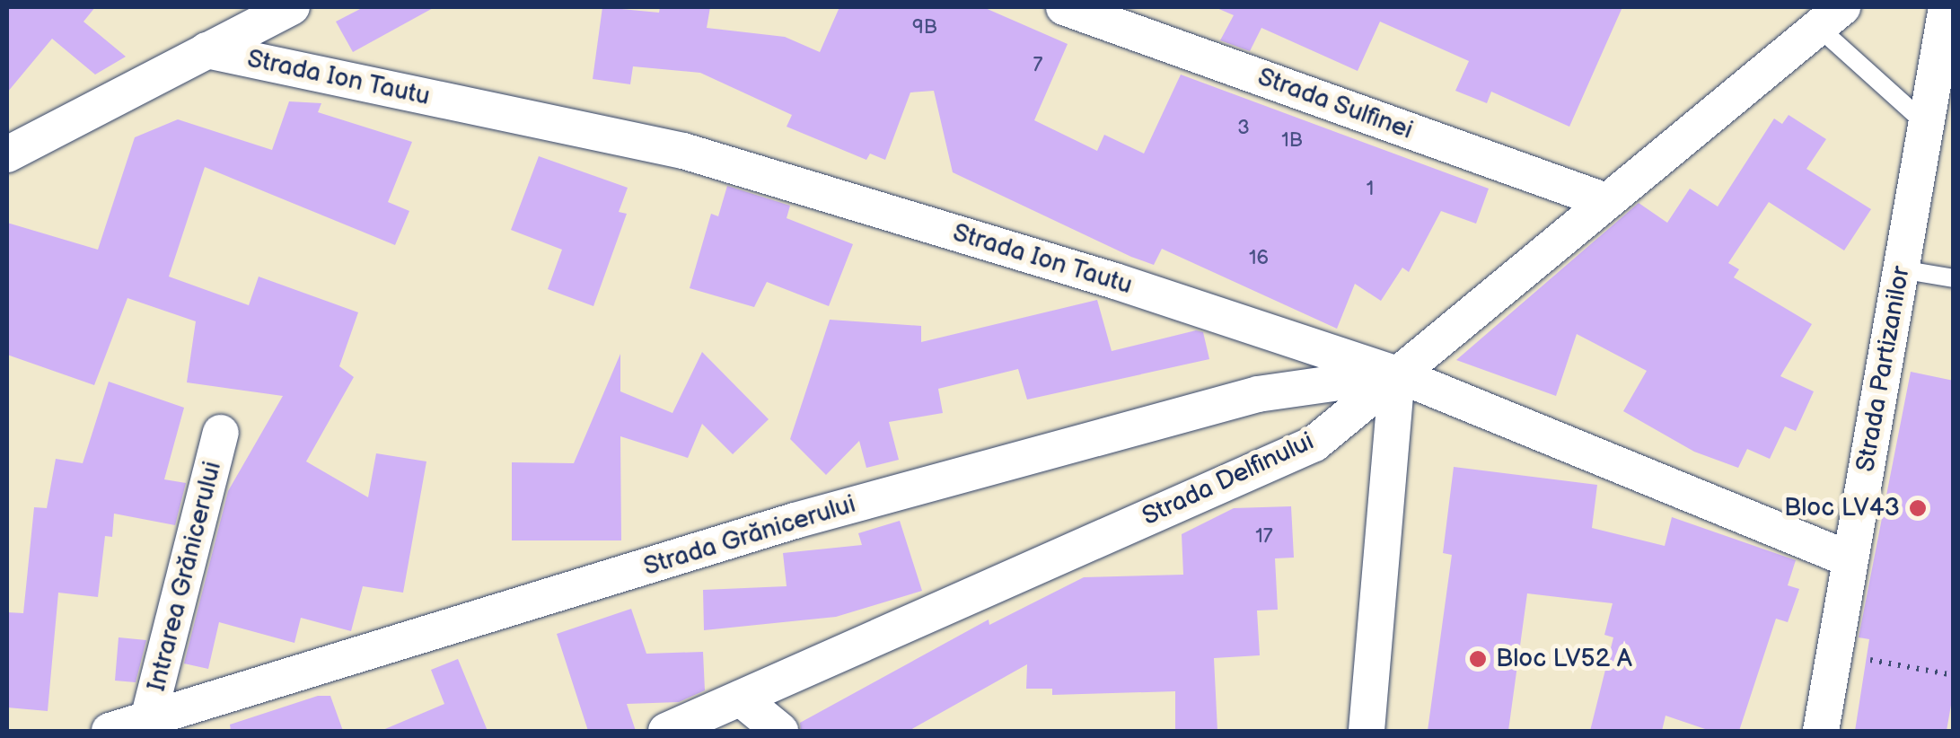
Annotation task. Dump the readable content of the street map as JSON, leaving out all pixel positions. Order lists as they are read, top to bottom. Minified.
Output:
{"streets":{"street":["Strada Ion Tautu","Strada Sulfinei","Strada Partizanilor","Strada Delfinului","Strada Grănicerului","Intrarea Grănicerului"]},"crossings":[["Strada Ion Tautu","Strada Partizanilor"],["Strada Ion Tautu","Strada Delfinului"],["Strada Ion Tautu","Strada Grănicerului"],["Strada Sulfinei","Strada Delfinului"],["Strada Delfinului","Strada Grănicerului"],["Strada Grănicerului","Intrarea Grănicerului"]],"places":["Bloc LV43","Bloc LV52 A"],"house_numbers":["9B","7","3","1B","1","16","17"]}
